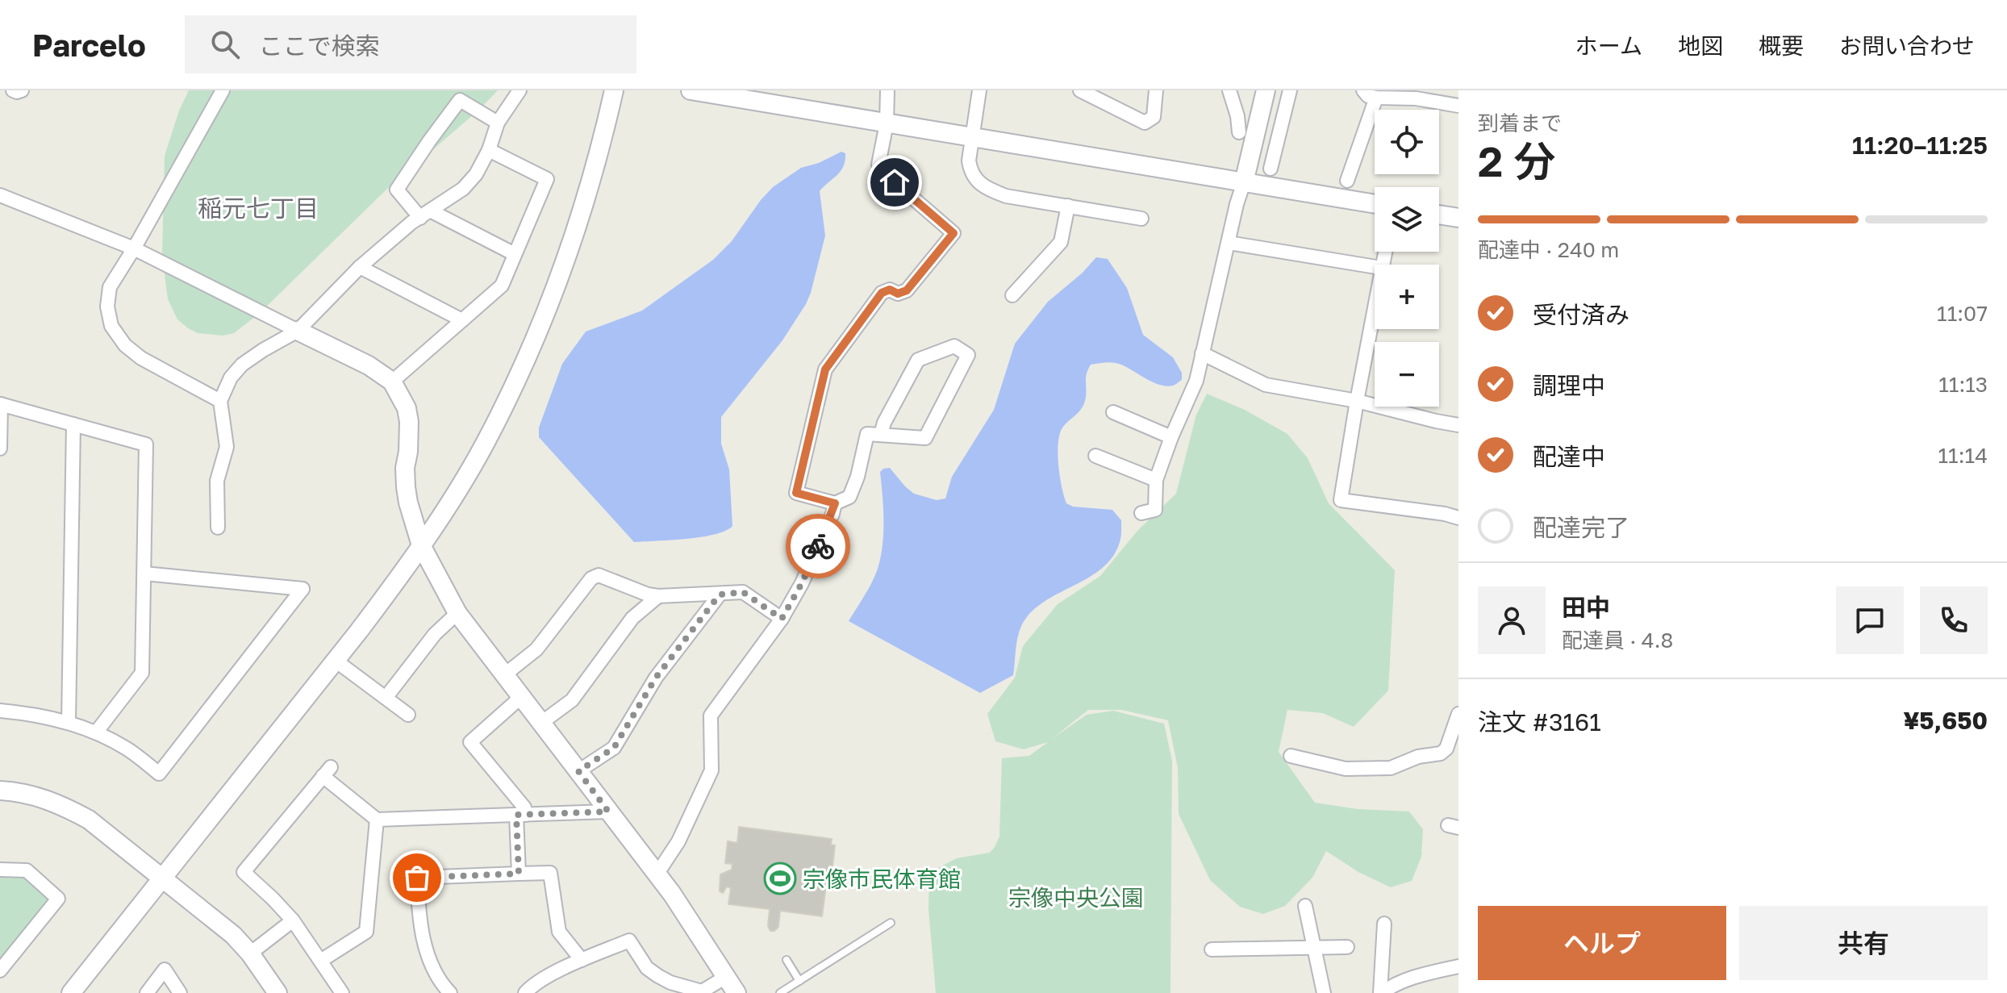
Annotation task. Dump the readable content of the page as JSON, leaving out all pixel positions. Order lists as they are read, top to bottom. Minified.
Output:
{"districts":["稲元七丁目"],"parks":["宗像中央公園"],"places":{"sports":["宗像市民体育館"]},"page":{"header":"Parcelo","search":"ここで検索","nav":["ホーム","地図","概要","お問い合わせ"],"heading":["2 分","到着まで","11:20–11:25"],"panel":["田中","配達員 · 4.8","注文 #3161","¥5,650"],"map_buttons":["+","−"],"bar":"配達中 · 240 m","list":[["受付済み","11:07"],["調理中","11:13"],["配達中","11:14"],"配達完了"],"buttons":["ヘルプ","共有"]}}
